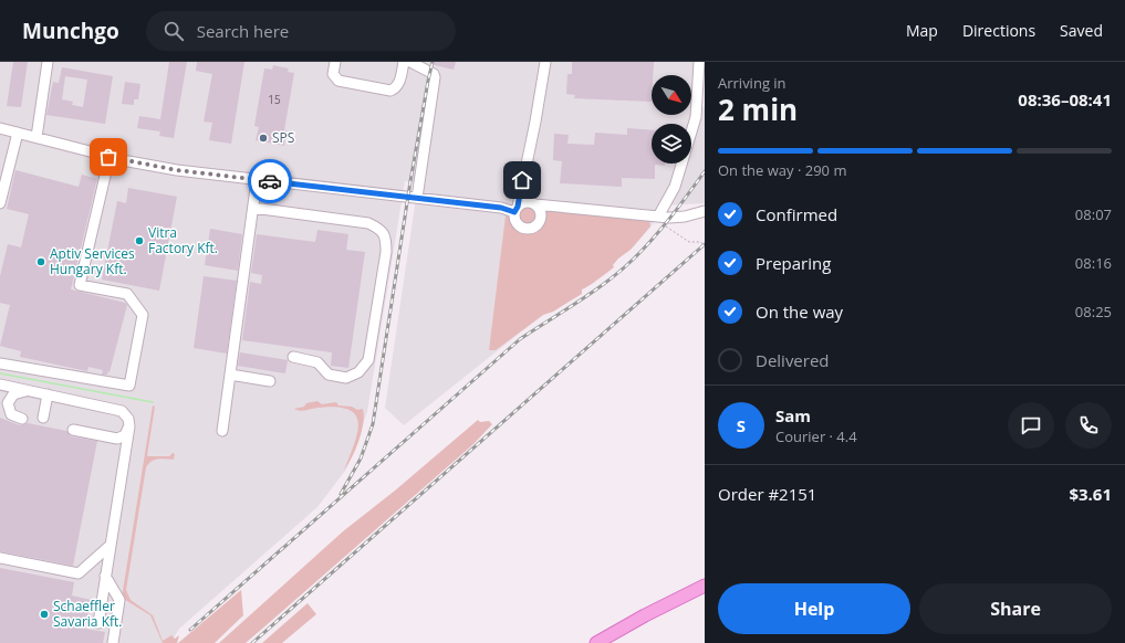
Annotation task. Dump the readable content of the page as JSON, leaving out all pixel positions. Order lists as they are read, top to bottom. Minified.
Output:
{"places":["SPS","Vitra Factory Kft.","Aptiv Services Hungary Kft.","Schaeffler Savaria Kft."],"house_numbers":["15"],"north":"bottom right","page":{"header":"Munchgo","search":"Search here","nav":["Map","Directions","Saved"],"heading":["2 min","Arriving in","08:36–08:41"],"panel":["Sam","Courier · 4.4","Order #2151","$3.61"],"bar":"On the way · 290 m","list":[["Confirmed","08:07"],["Preparing","08:16"],["On the way","08:25"],"Delivered"],"round":"S","buttons":["Help","Share"]}}
